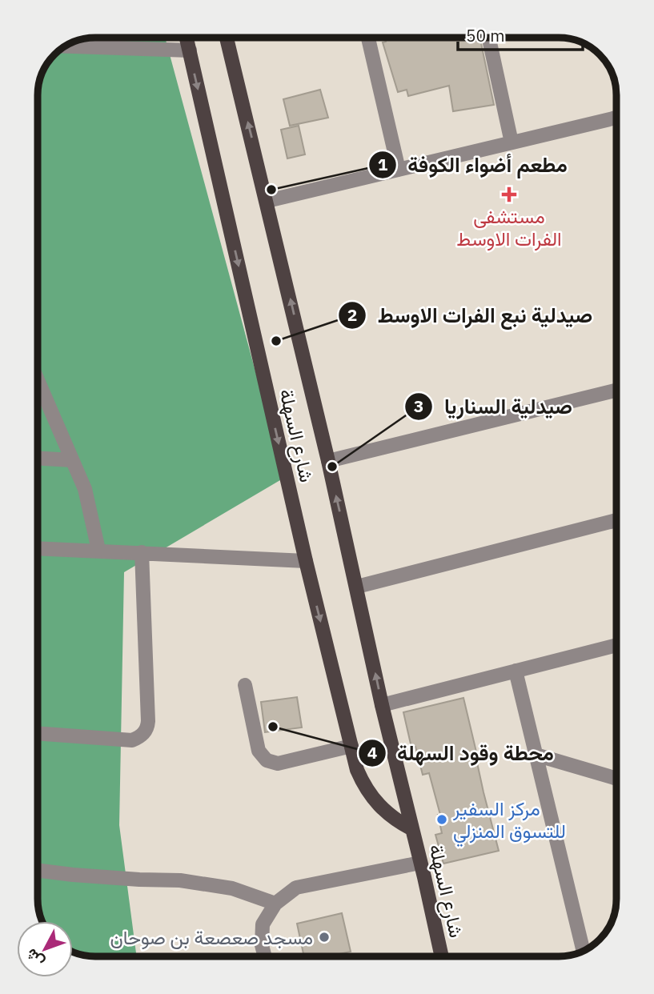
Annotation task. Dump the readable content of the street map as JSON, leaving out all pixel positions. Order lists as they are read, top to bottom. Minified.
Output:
{"streets":{"main road":["شارع السهلة"]},"places":{"other":["مطعم أضواء الكوفة","صيدلية نبع الفرات الاوسط","صيدلية السناريا","محطة وقود السهلة","مركز السفير للتسوق المنزلي","مسجد صعصعة بن صوحان"],"health":["مستشفى الفرات الاوسط"]},"scale_bar":"50 m","north":"bottom left"}
